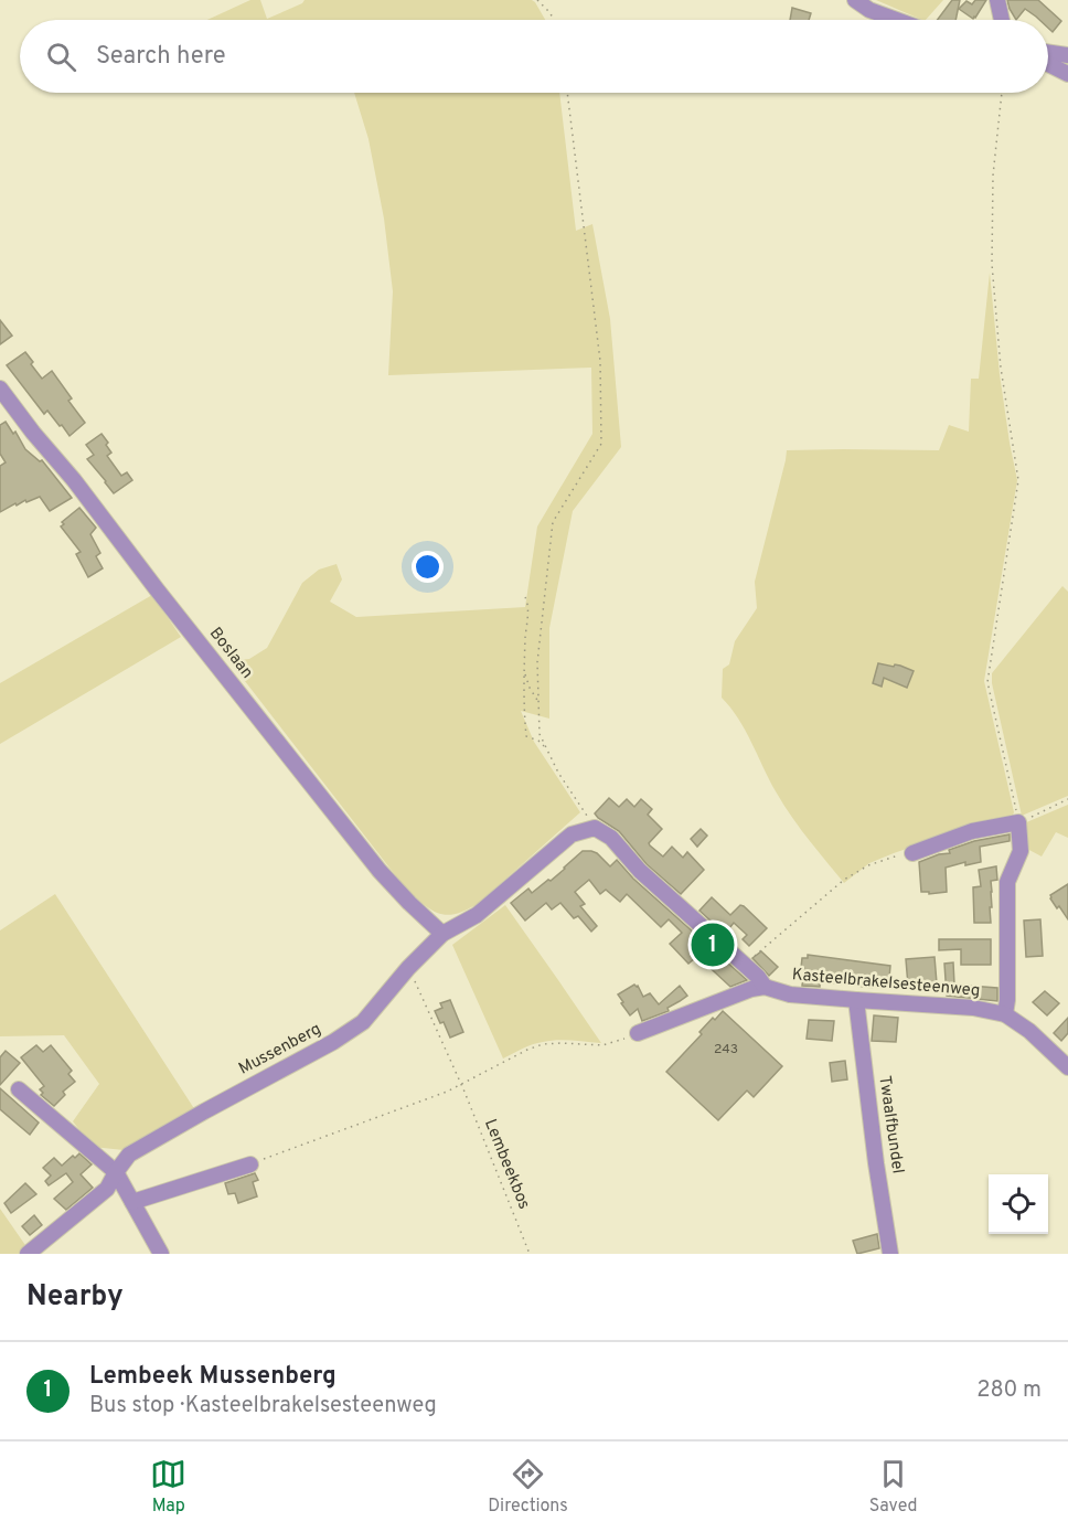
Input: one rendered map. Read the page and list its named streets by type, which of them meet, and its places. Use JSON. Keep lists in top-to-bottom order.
{
  "streets": {
    "street": [
      "Boslaan",
      "Kasteelbrakelsesteenweg",
      "Mussenberg",
      "Twaalfbundel"
    ],
    "path": ["Lembeekbos"]
  },
  "crossings": [
    ["Boslaan", "Mussenberg"],
    ["Kasteelbrakelsesteenweg", "Twaalfbundel"]
  ],
  "house_numbers": ["243"],
  "page": {
    "search": "Search here",
    "pins": "1",
    "heading": "Nearby",
    "list": [
      {
        "mark": "1",
        "name": "Lembeek Mussenberg",
        "note": "Bus stop · Kasteelbrakelsesteenweg",
        "value": "280 m"
      }
    ],
    "nav": ["Map", "Directions", "Saved"]
  }
}
